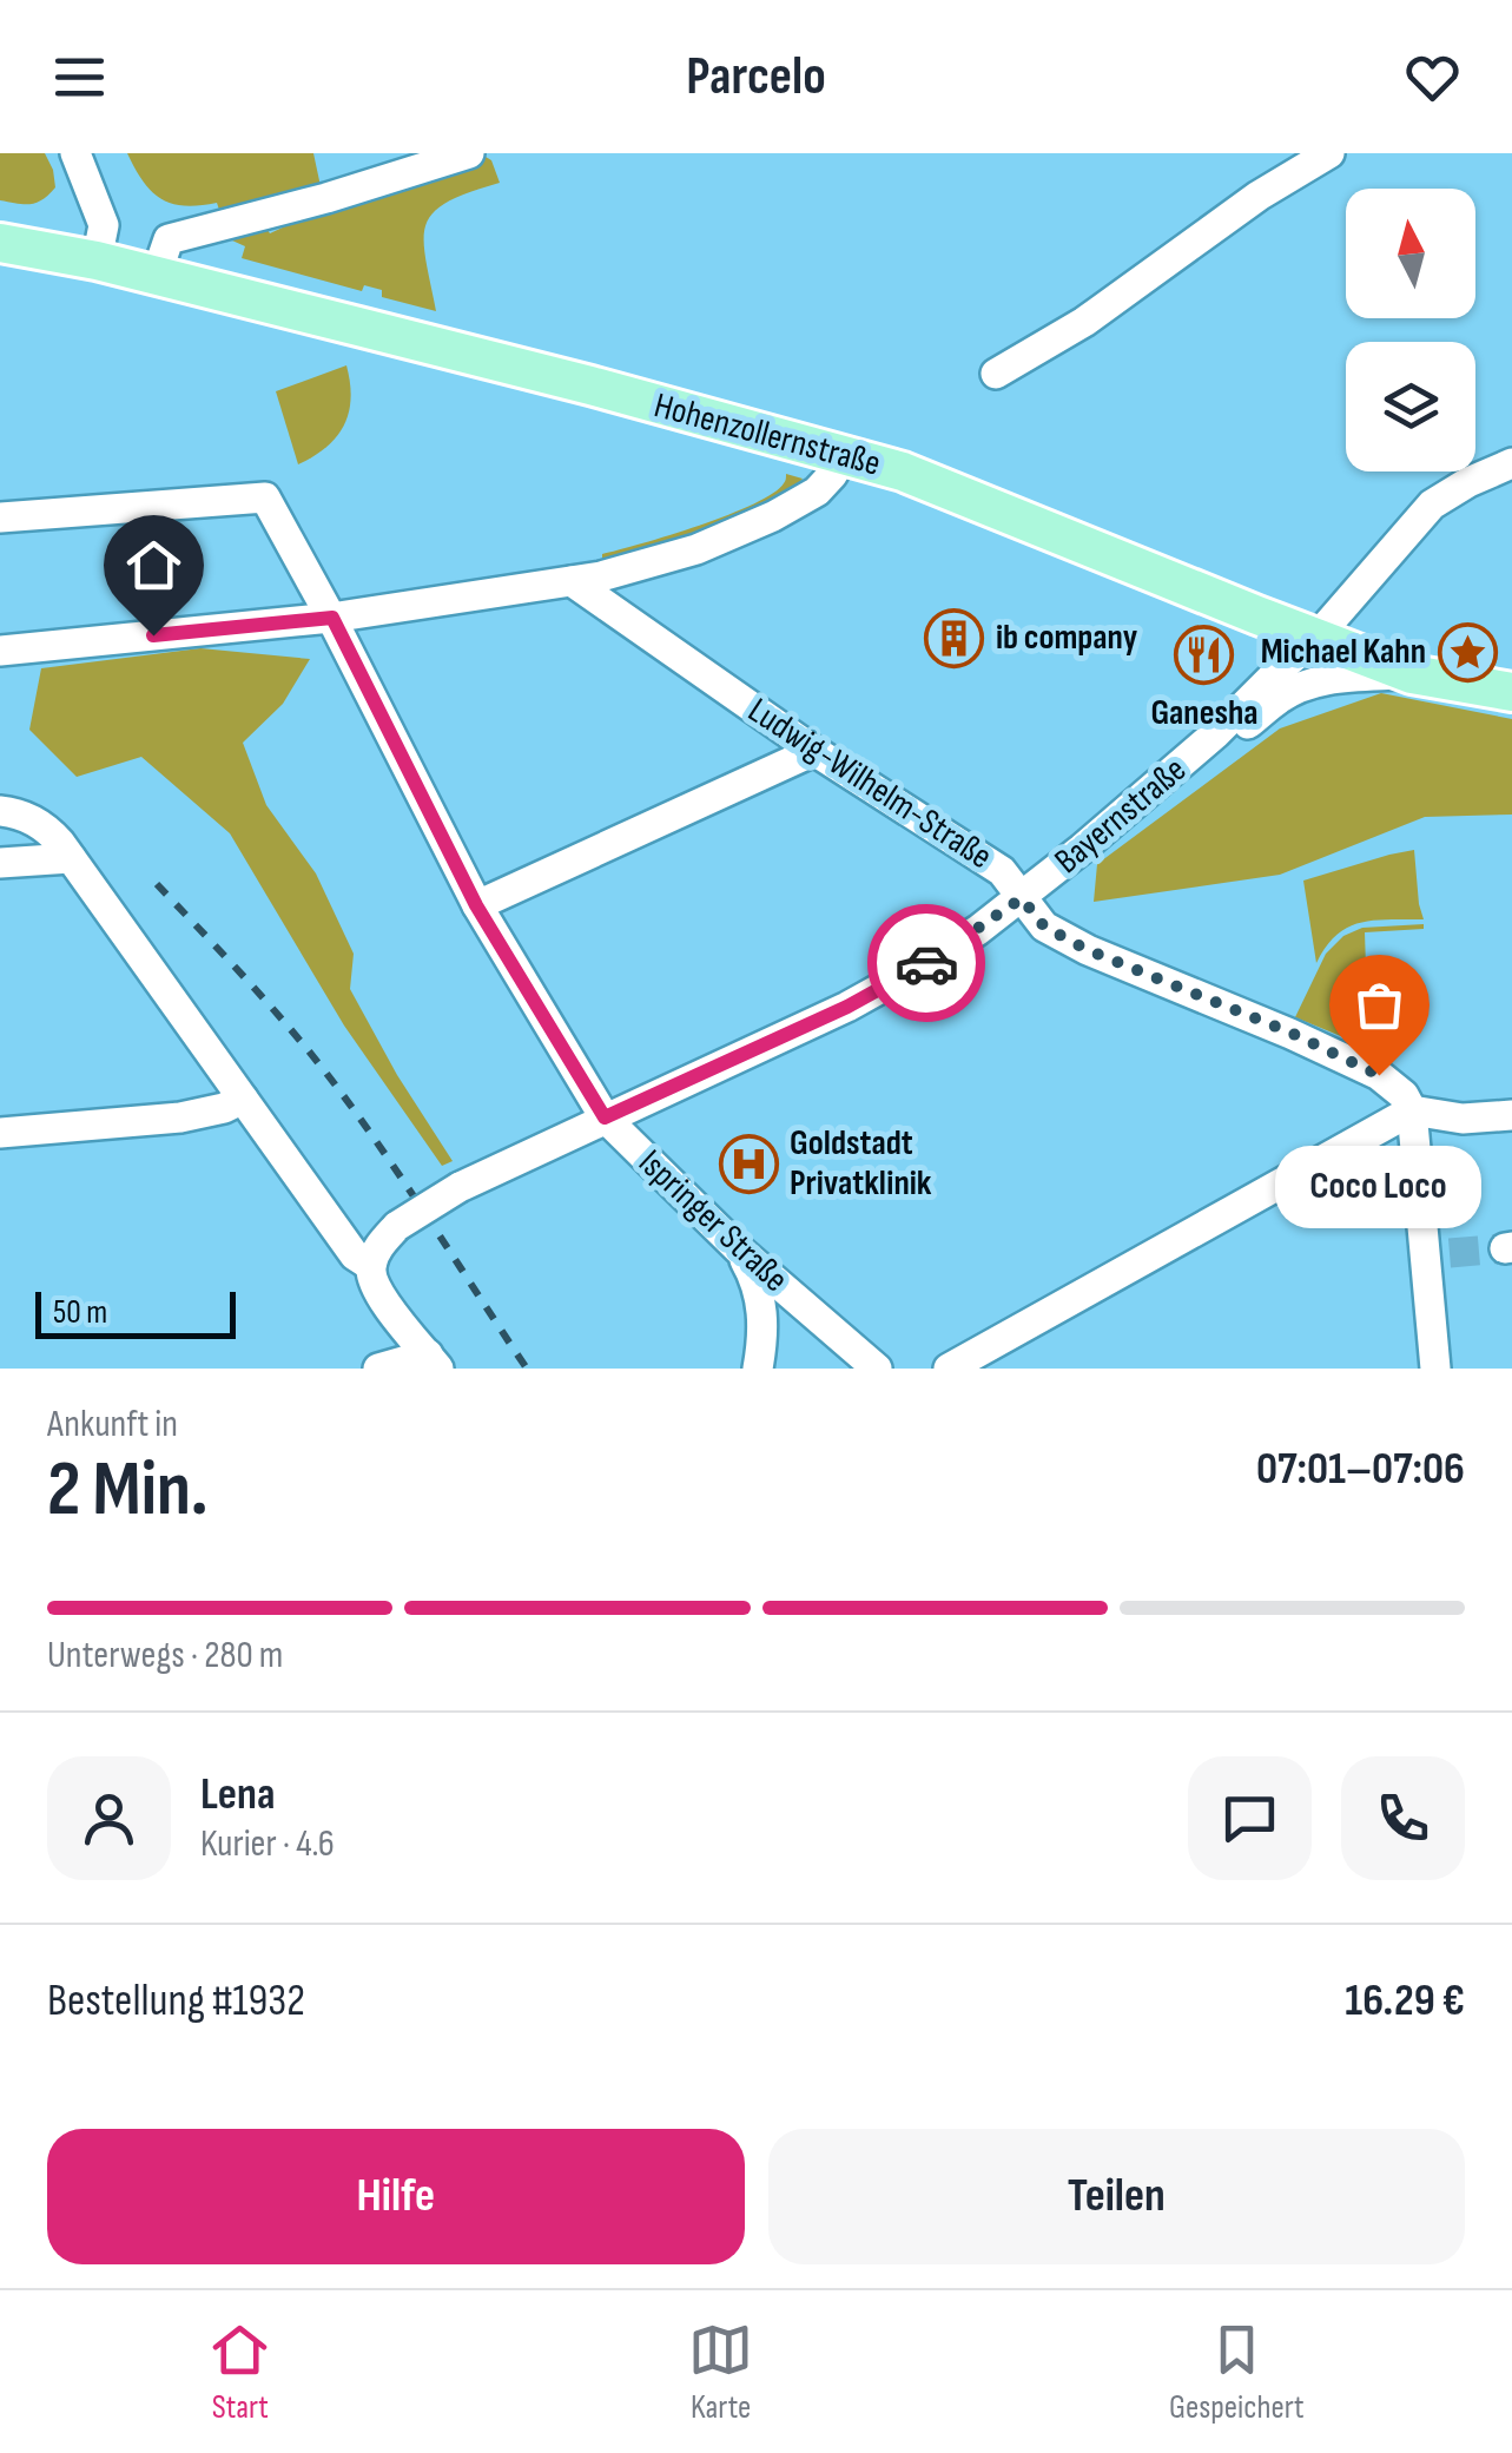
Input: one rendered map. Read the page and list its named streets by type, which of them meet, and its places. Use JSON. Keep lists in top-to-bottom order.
{
  "streets": {
    "main road": ["Hohenzollernstraße"],
    "street": ["Ludwig-Wilhelm-Straße", "Bayernstraße", "Ispringer Straße"]
  },
  "crossings": [
    ["Hohenzollernstraße", "Bayernstraße"],
    ["Ludwig-Wilhelm-Straße", "Bayernstraße"],
    ["Bayernstraße", "Ispringer Straße"]
  ],
  "places": {
    "building": ["ib company"],
    "place": ["Michael Kahn"],
    "restaurant": ["Ganesha"],
    "other": ["Coco Loco"],
    "hospital": ["Goldstadt Privatklinik"]
  },
  "scale_bar": "50 m",
  "north": "top",
  "page": {
    "header": "Parcelo",
    "bubble": "Coco Loco",
    "scale": "50 m",
    "heading": ["2 Min.", "Ankunft in", "07:01–07:06"],
    "panel": [
      "Lena",
      "Kurier · 4.6",
      "Bestellung #1932",
      "16.29 €"
    ],
    "bar": "Unterwegs · 280 m",
    "buttons": ["Hilfe", "Teilen"],
    "tabs": ["Start", "Karte", "Gespeichert"]
  }
}
